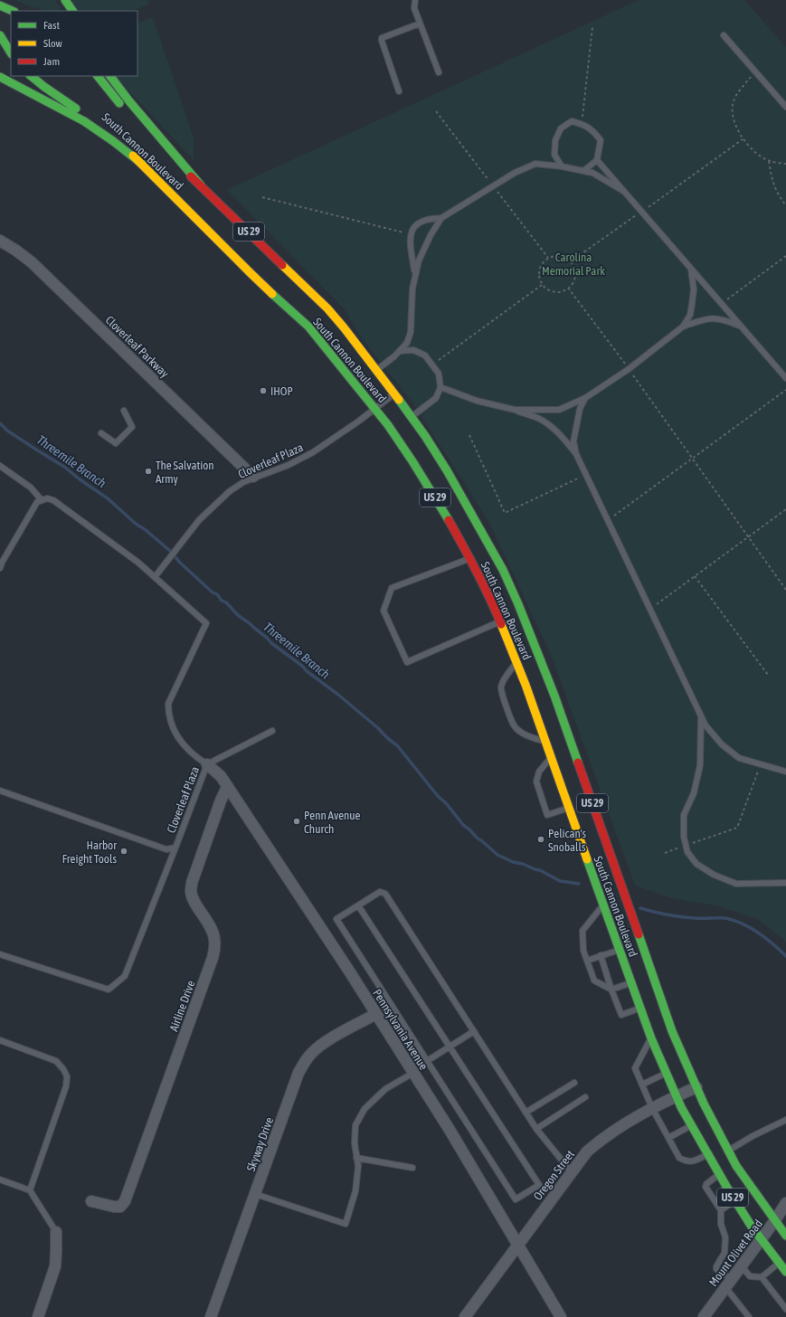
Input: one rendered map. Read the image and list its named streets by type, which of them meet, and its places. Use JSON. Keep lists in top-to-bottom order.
{
  "streets": {
    "main road": ["South Cannon Boulevard", "US 29"],
    "street": [
      "Cloverleaf Parkway",
      "Airline Drive",
      "Pennsylvania Avenue",
      "Skyway Drive",
      "Oregon Street",
      "Mount Olivet Road"
    ],
    "lane": ["Cloverleaf Plaza"]
  },
  "crossings": [
    ["South Cannon Boulevard", "Cloverleaf Plaza"],
    ["South Cannon Boulevard", "Oregon Street"],
    ["South Cannon Boulevard", "Mount Olivet Road"],
    ["Cloverleaf Parkway", "Cloverleaf Plaza"],
    ["Cloverleaf Plaza", "Pennsylvania Avenue"],
    ["Airline Drive", "Pennsylvania Avenue"],
    ["Pennsylvania Avenue", "Skyway Drive"],
    ["Pennsylvania Avenue", "Oregon Street"]
  ],
  "water": ["Threemile Branch"],
  "parks": ["Carolina Memorial Park"],
  "places": [
    "IHOP",
    "The Salvation Army",
    "Penn Avenue Church",
    "Pelican's Snoballs",
    "Harbor Freight Tools"
  ],
  "legend": ["Fast", "Slow", "Jam"]
}
